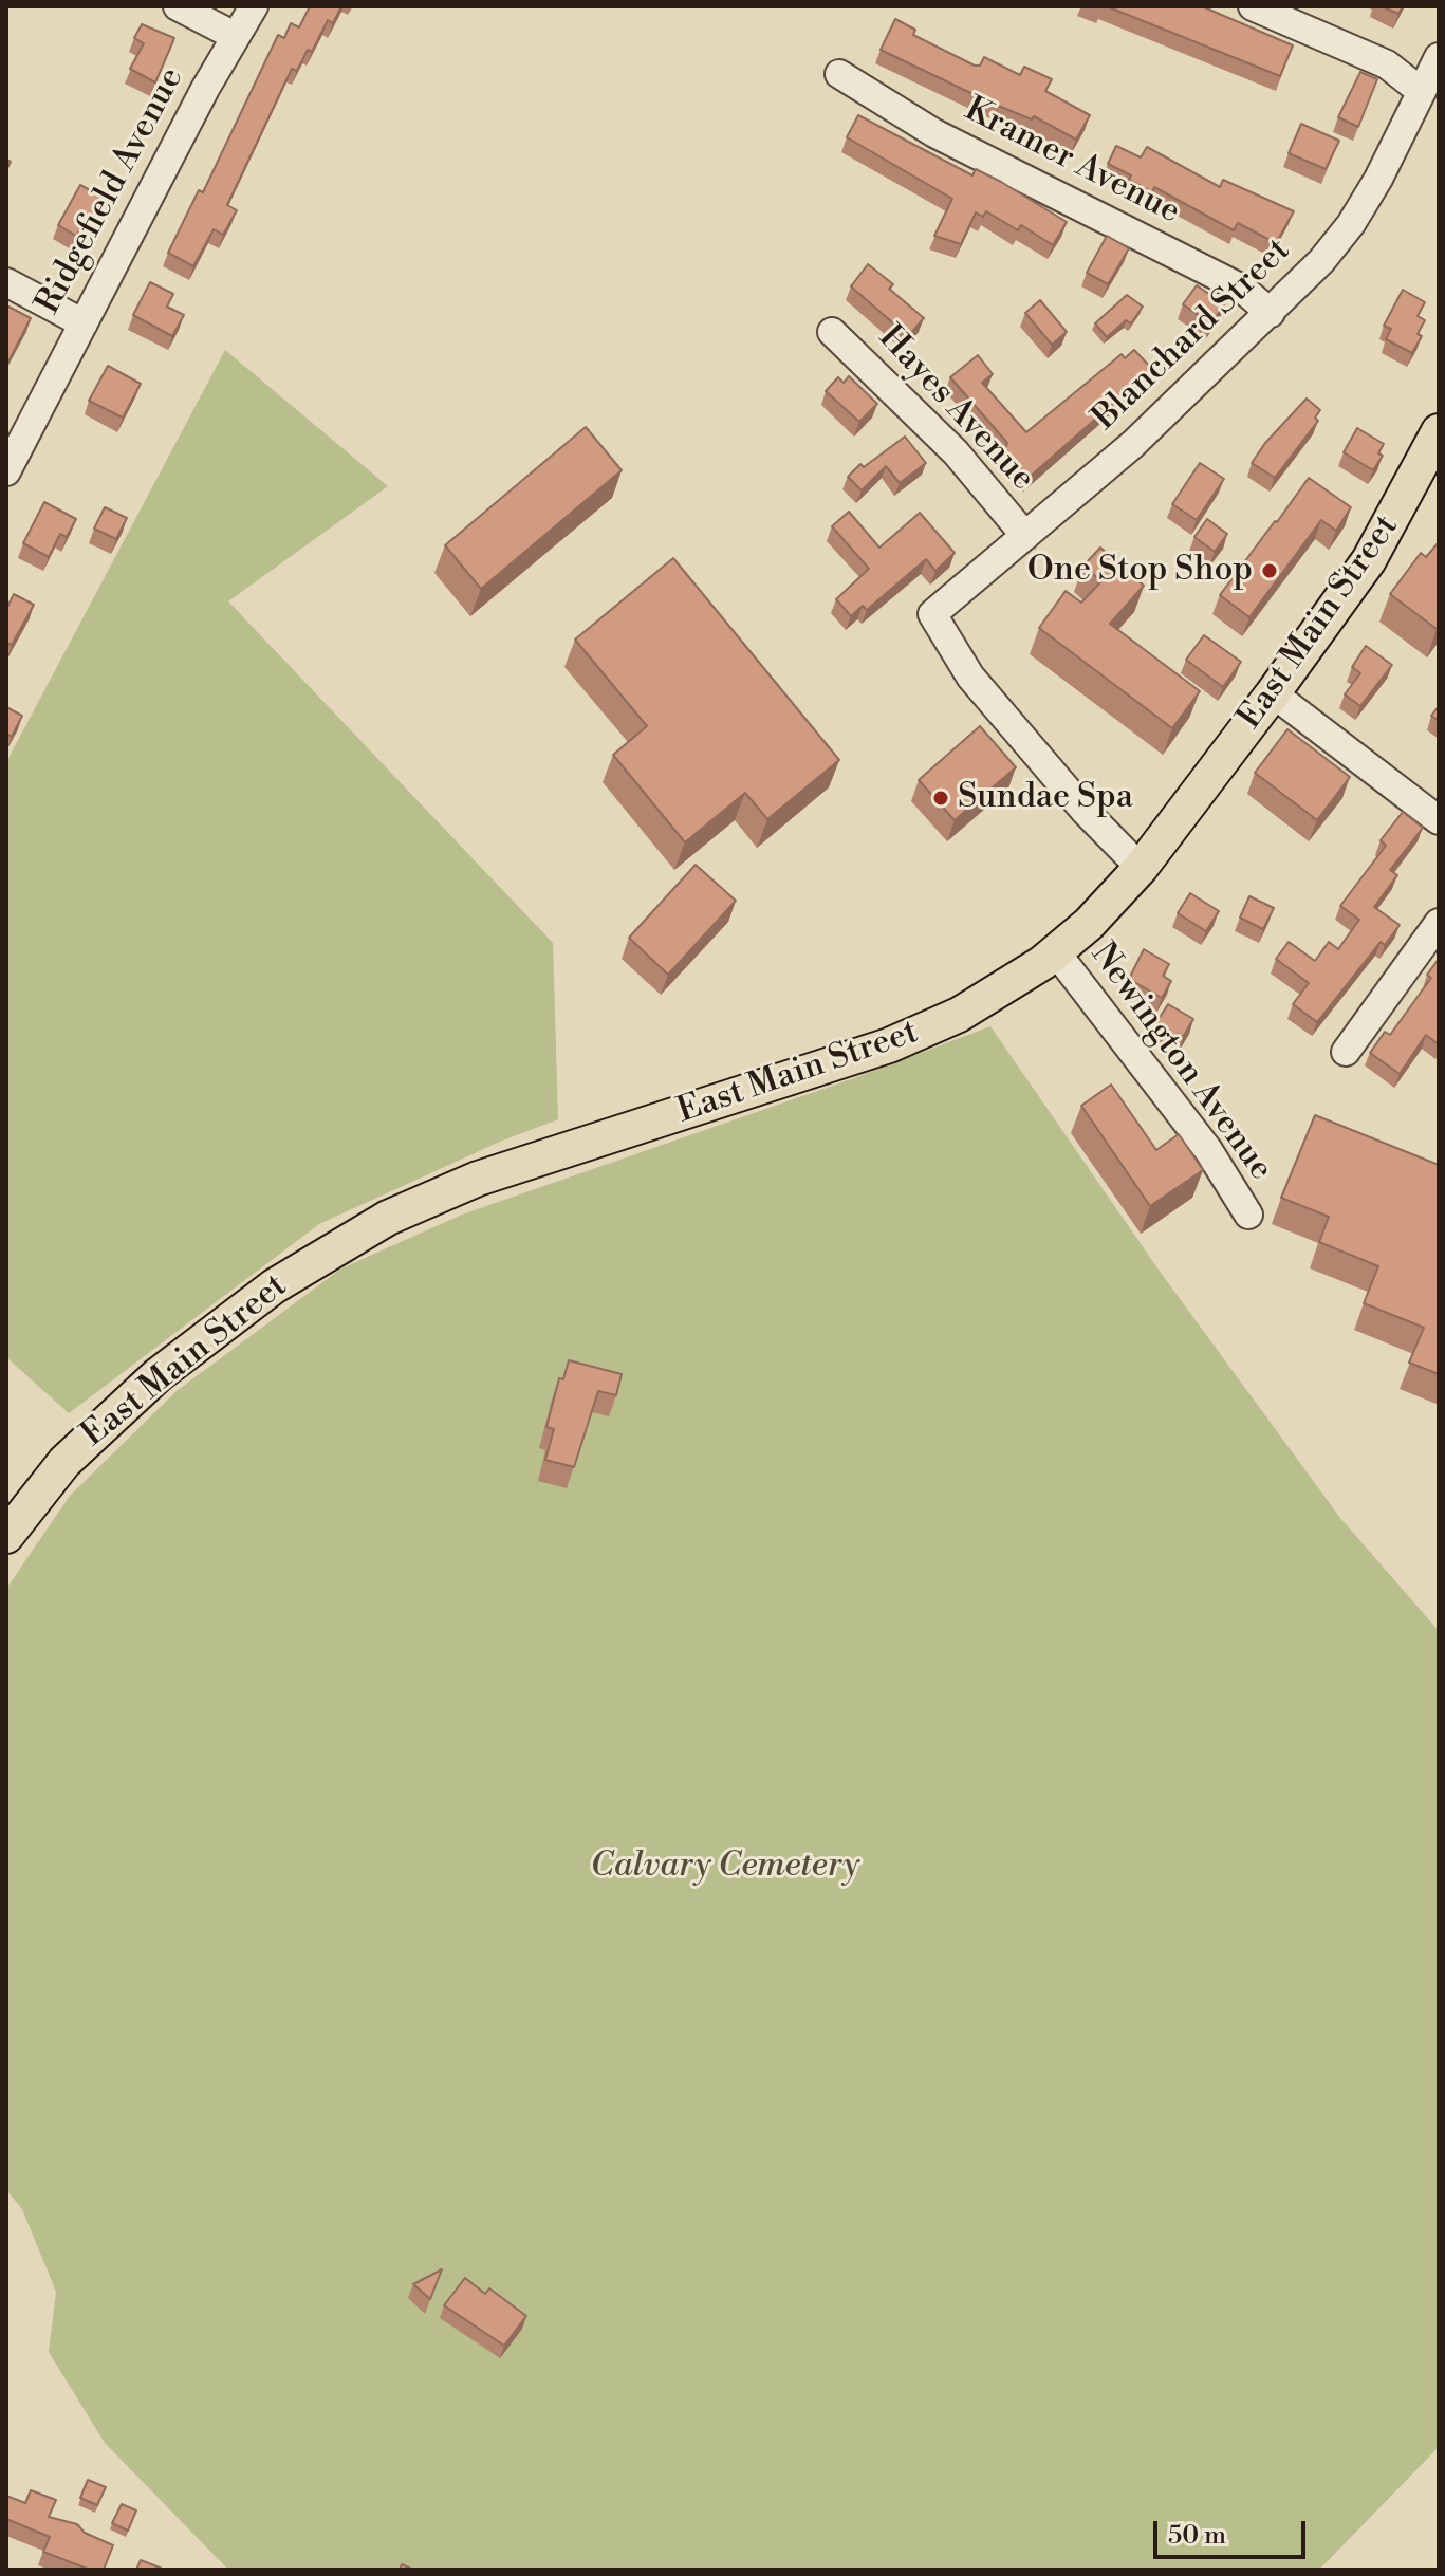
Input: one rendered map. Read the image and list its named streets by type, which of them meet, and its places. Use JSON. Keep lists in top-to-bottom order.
{
  "streets": {
    "main road": ["East Main Street"],
    "street": [
      "Kramer Avenue",
      "Ridgefield Avenue",
      "Blanchard Street",
      "Hayes Avenue",
      "Newington Avenue"
    ]
  },
  "crossings": [
    ["Kramer Avenue", "Blanchard Street"],
    ["Blanchard Street", "Hayes Avenue"],
    ["Blanchard Street", "East Main Street"],
    ["East Main Street", "Newington Avenue"]
  ],
  "parks": ["Calvary Cemetery"],
  "places": ["One Stop Shop", "Sundae Spa"],
  "scale_bar": "50 m"
}
